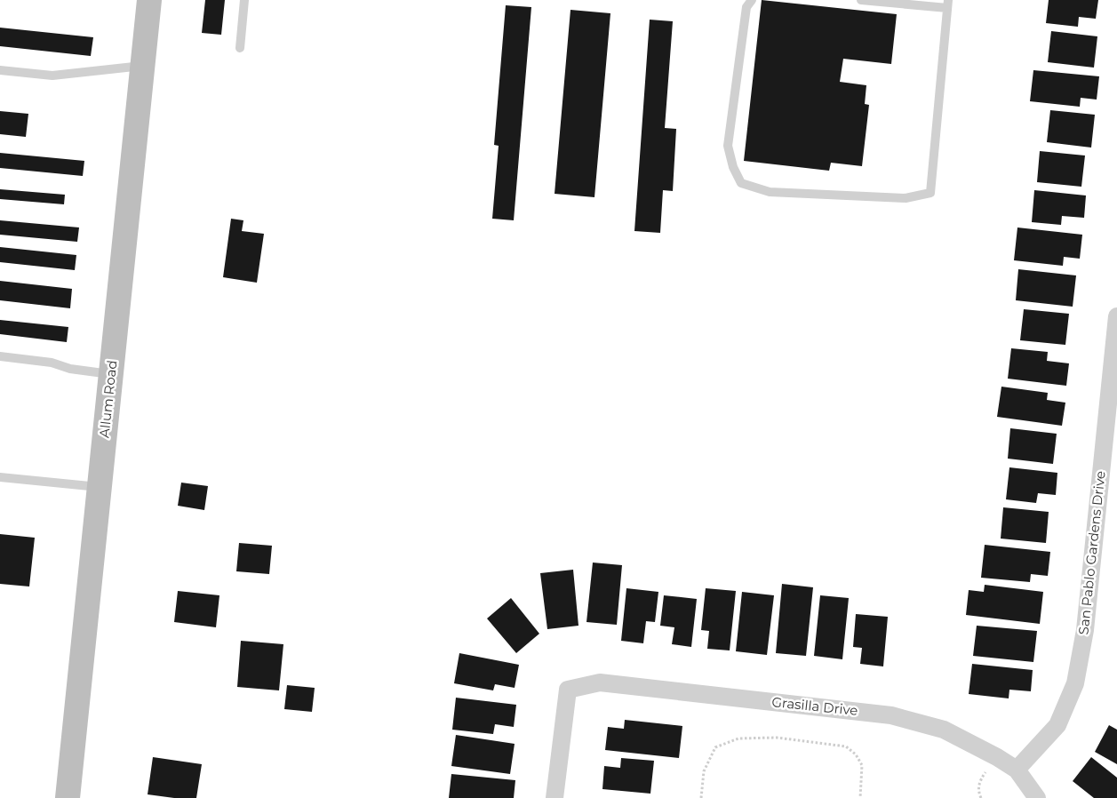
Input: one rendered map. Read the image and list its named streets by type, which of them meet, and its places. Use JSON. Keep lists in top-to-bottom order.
{
  "streets": {
    "street": ["Allum Road", "San Pablo Gardens Drive", "Grasilla Drive"]
  },
  "crossings": [
    ["San Pablo Gardens Drive", "Grasilla Drive"]
  ]
}
